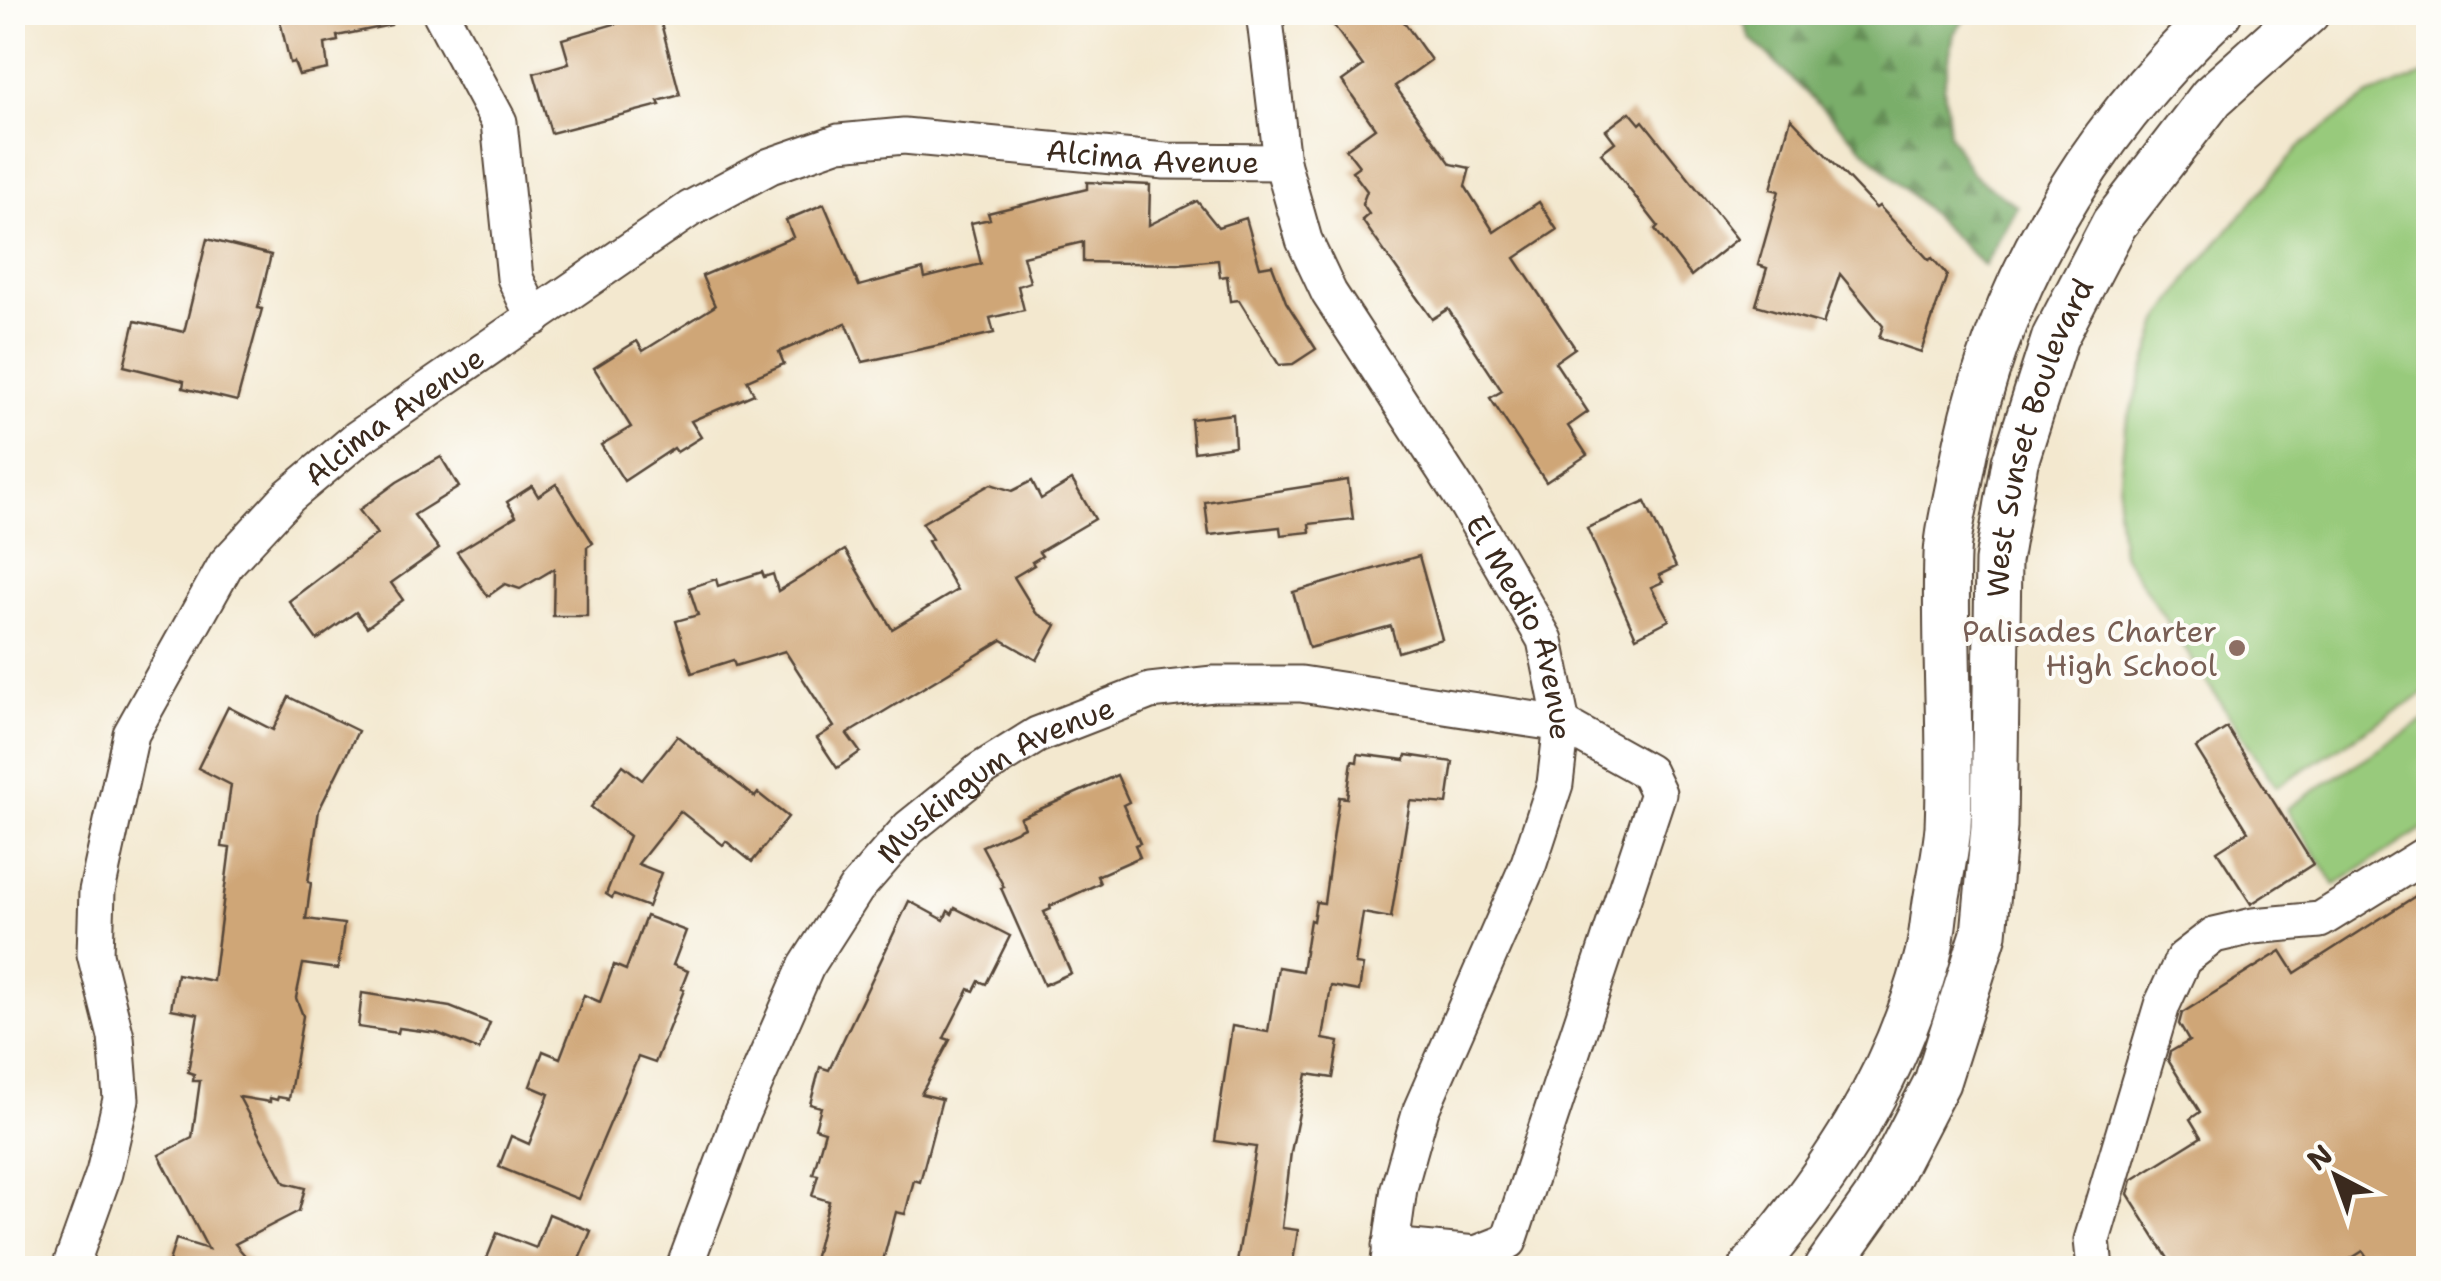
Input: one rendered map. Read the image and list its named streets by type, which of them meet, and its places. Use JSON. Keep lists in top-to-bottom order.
{
  "streets": {
    "main road": ["West Sunset Boulevard"],
    "street": ["Alcima Avenue", "El Medio Avenue", "Muskingum Avenue"]
  },
  "crossings": [
    ["Alcima Avenue", "El Medio Avenue"],
    ["El Medio Avenue", "Muskingum Avenue"]
  ],
  "places": ["Palisades Charter High School"],
  "north": "top left"
}
